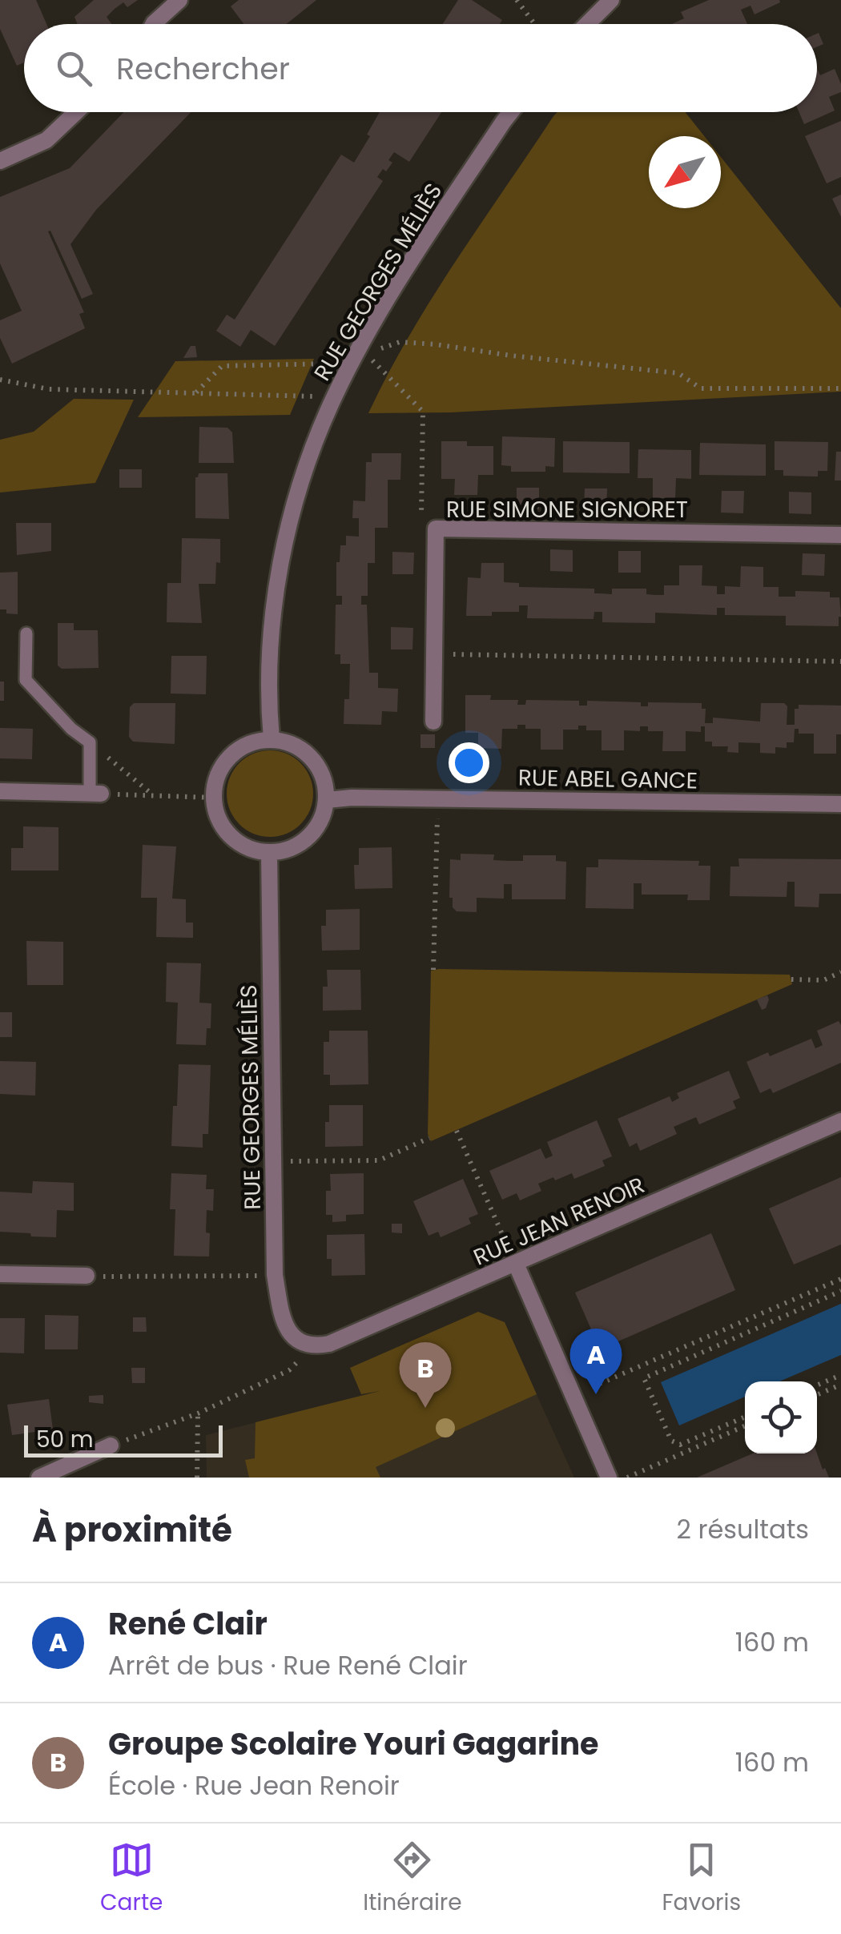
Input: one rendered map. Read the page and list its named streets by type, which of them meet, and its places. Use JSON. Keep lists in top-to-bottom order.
{
  "streets": {
    "street": [
      "RUE GEORGES MÉLIÈS",
      "RUE SIMONE SIGNORET",
      "RUE ABEL GANCE",
      "RUE JEAN RENOIR"
    ]
  },
  "crossings": [
    ["RUE GEORGES MÉLIÈS", "RUE ABEL GANCE"],
    ["RUE GEORGES MÉLIÈS", "RUE JEAN RENOIR"]
  ],
  "scale_bar": "50 m",
  "north": "bottom left",
  "page": {
    "search": "Rechercher",
    "pins": ["A", "B"],
    "scale": "50 m",
    "heading": ["À proximité", "2 résultats"],
    "list": [
      {
        "mark": "A",
        "name": "René Clair",
        "note": "Arrêt de bus · Rue René Clair",
        "value": "160 m"
      },
      {
        "mark": "B",
        "name": "Groupe Scolaire Youri Gagarine",
        "note": "École · Rue Jean Renoir",
        "value": "160 m"
      }
    ],
    "nav": ["Carte", "Itinéraire", "Favoris"]
  }
}
